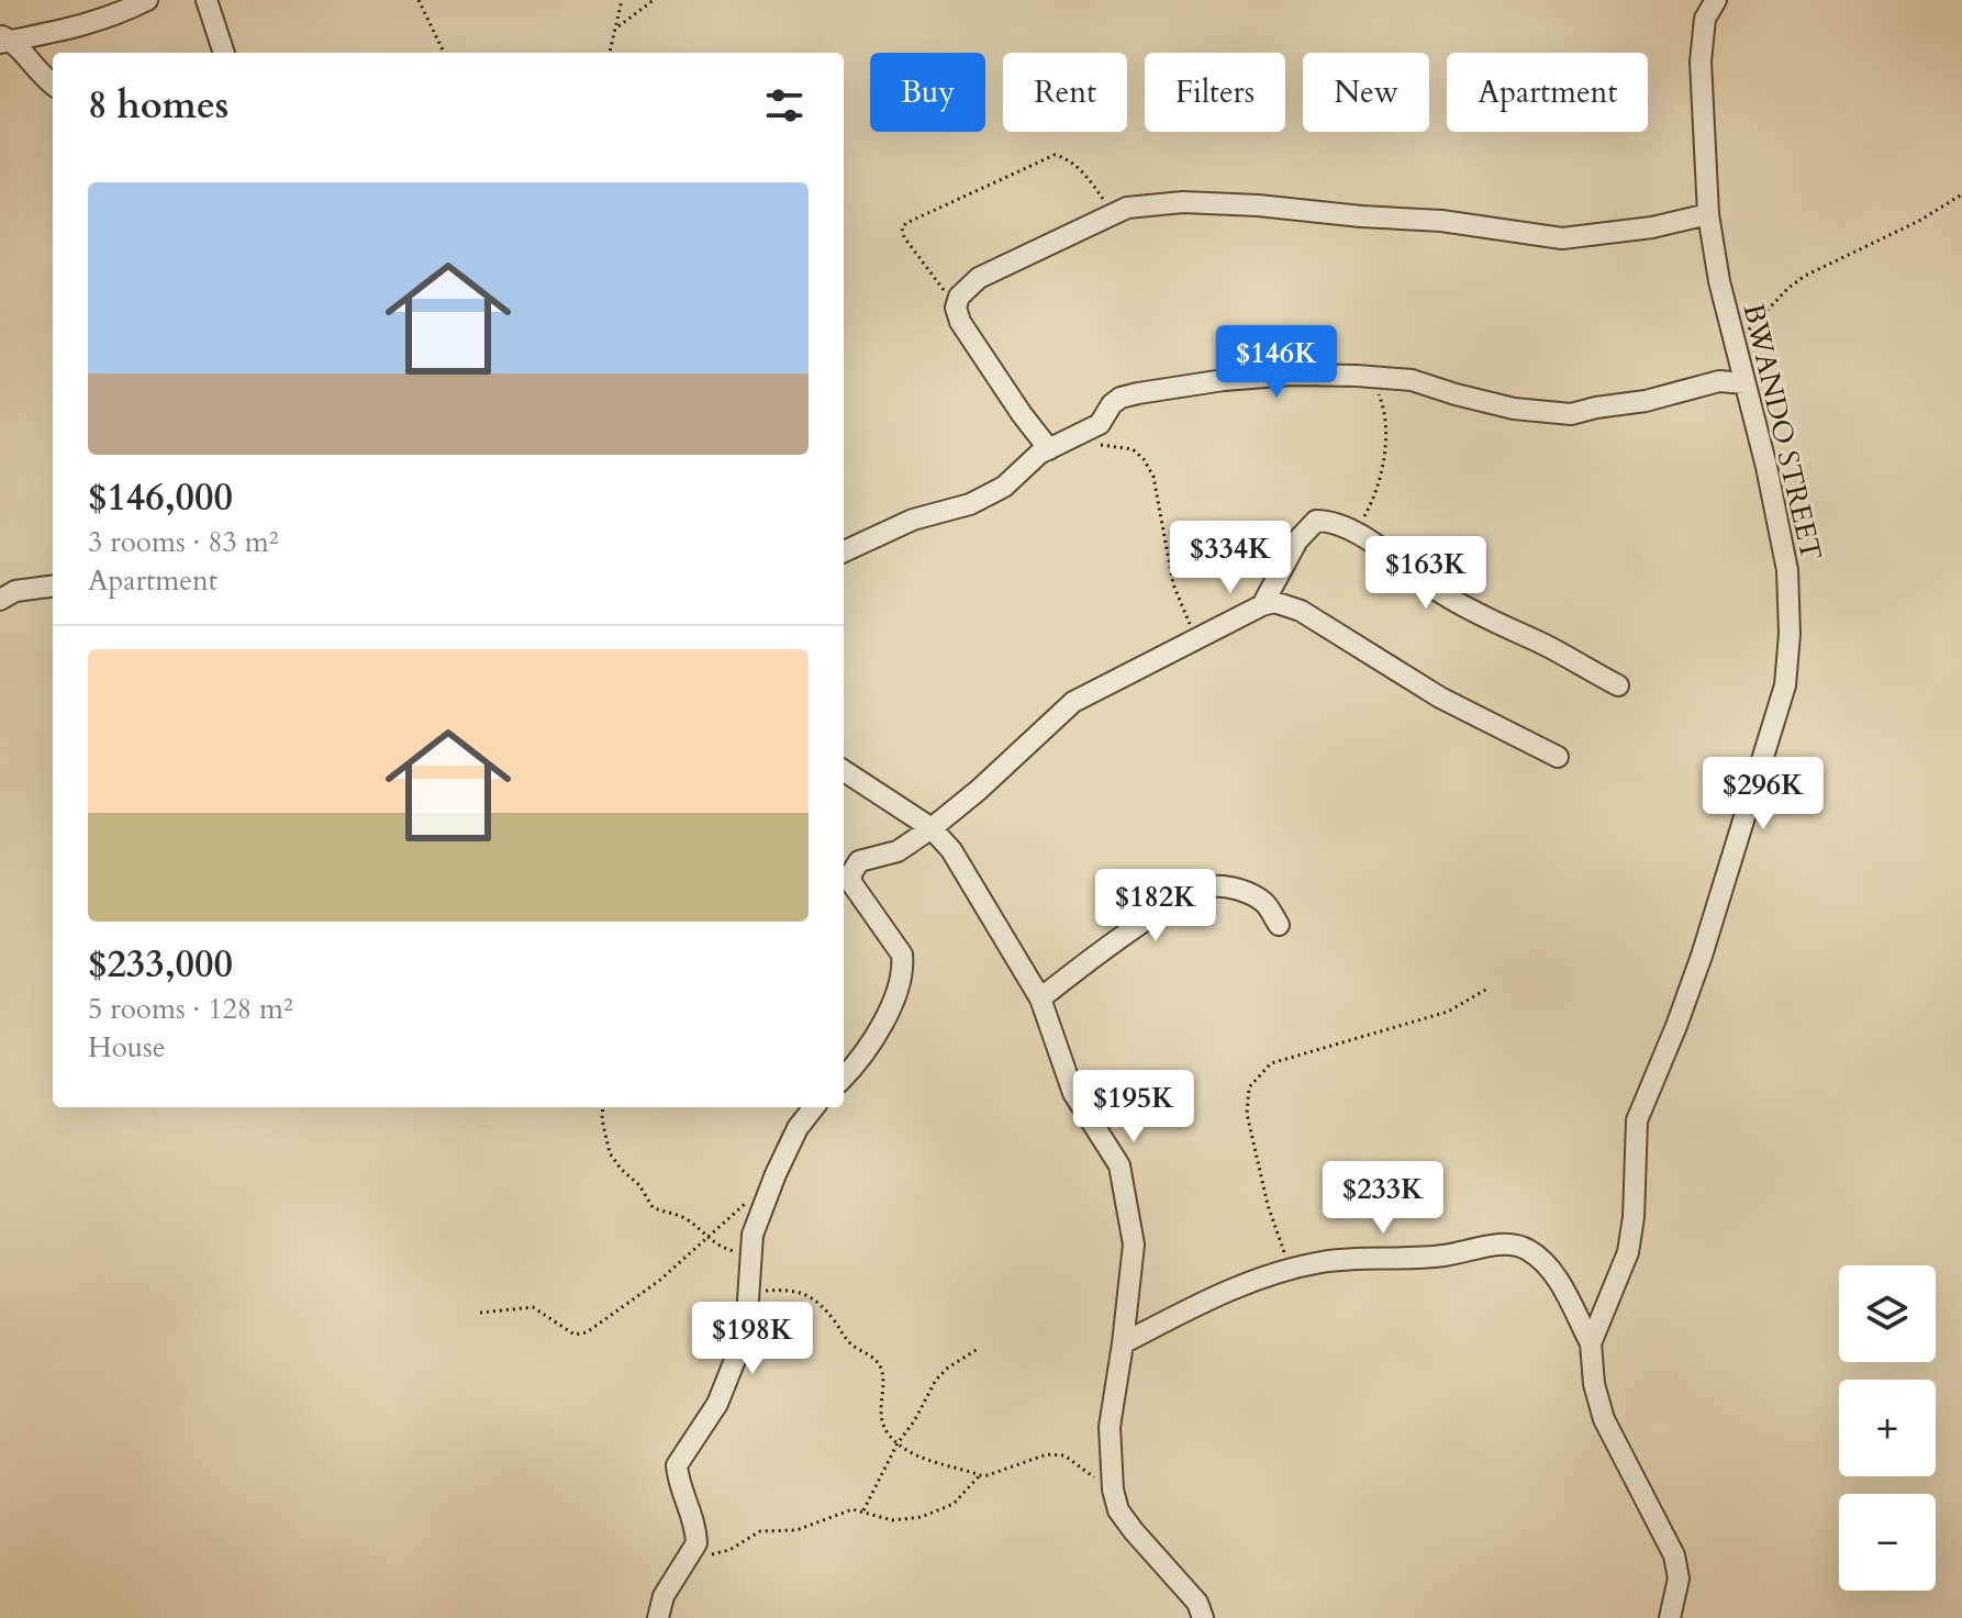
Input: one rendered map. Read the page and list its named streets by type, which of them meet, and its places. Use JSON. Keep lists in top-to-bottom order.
{
  "streets": {
    "street": ["BWANDO STREET"]
  },
  "page": {
    "chip": [
      "Buy",
      "Rent",
      "Filters",
      "New",
      "Apartment"
    ],
    "heading": "8 homes",
    "list": [
      {
        "name": "$146,000",
        "note": "3 rooms · 83 m² · Apartment"
      },
      {
        "name": "$233,000",
        "note": "5 rooms · 128 m² · House"
      }
    ],
    "price": [
      "$146K",
      "$334K",
      "$163K",
      "$296K",
      "$182K",
      "$195K",
      "$233K",
      "$198K"
    ],
    "map_buttons": ["+", "−"]
  }
}
